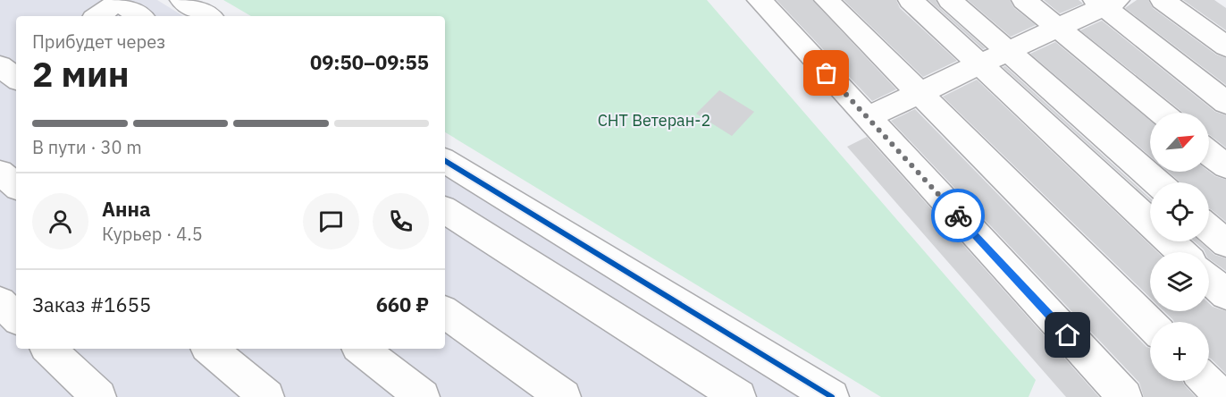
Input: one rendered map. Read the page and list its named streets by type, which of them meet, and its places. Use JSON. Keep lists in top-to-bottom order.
{
  "parks": ["СНТ Ветеран-2"],
  "north": "top right",
  "page": {
    "heading": ["2 мин", "Прибудет через", "09:50–09:55"],
    "panel": [
      "Анна",
      "Курьер · 4.5",
      "Заказ #1655",
      "660 ₽"
    ],
    "bar": "В пути · 30 m",
    "map_buttons": "+"
  }
}
